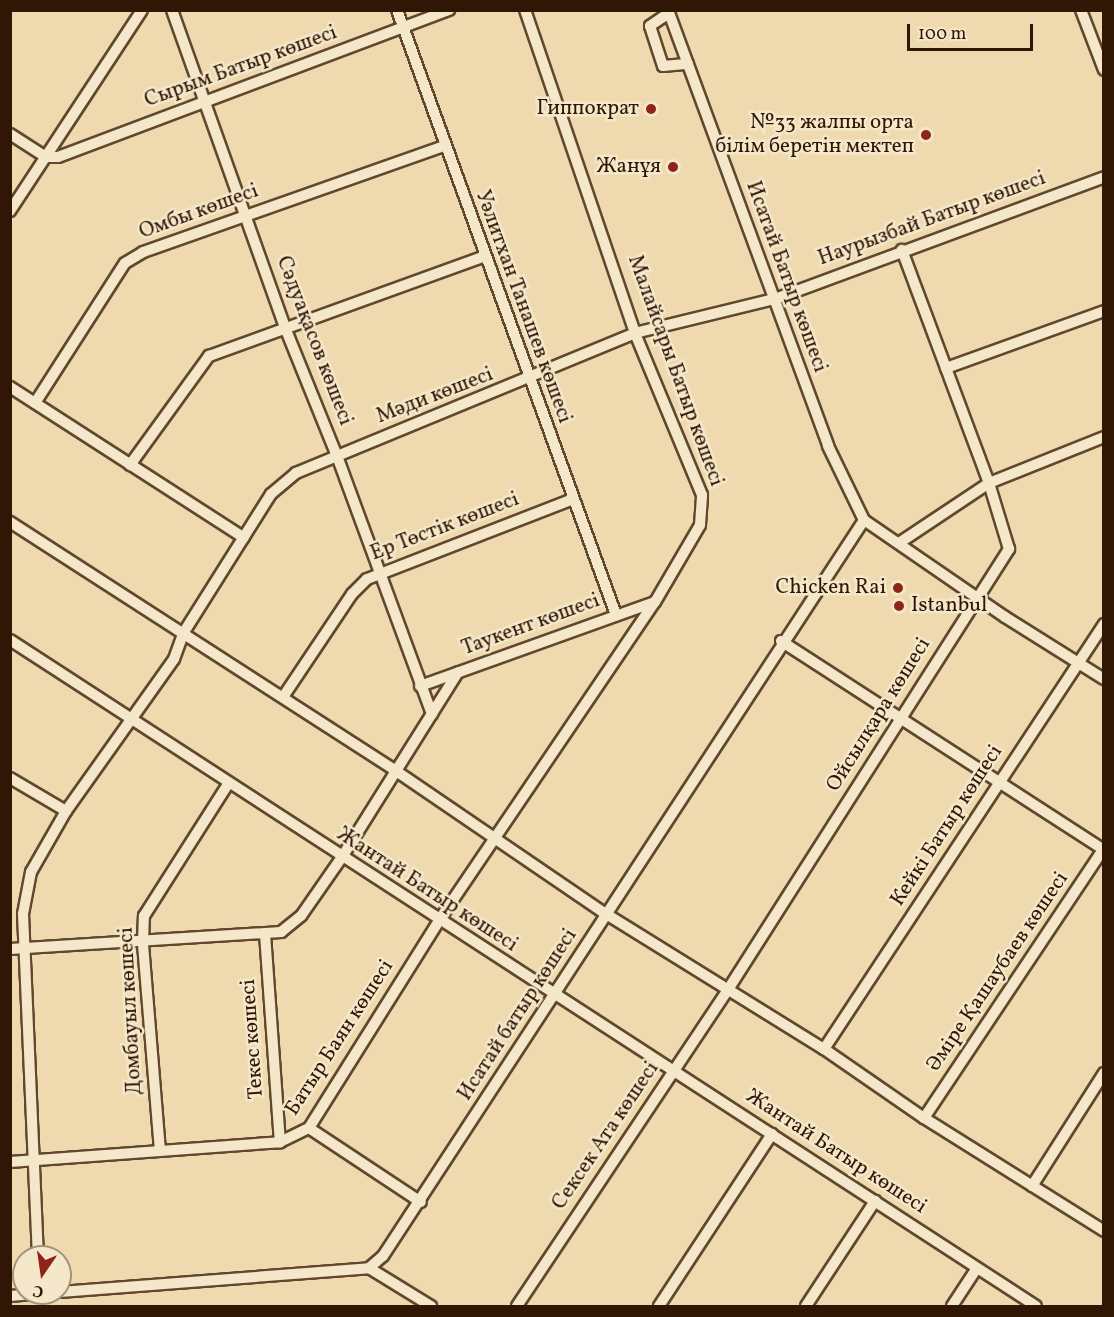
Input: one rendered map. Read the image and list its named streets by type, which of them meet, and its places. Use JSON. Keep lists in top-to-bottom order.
{
  "streets": {
    "street": [
      "Сырым Батыр көшесі",
      "Омбы көшесі",
      "Наурызбай Батыр көшесі",
      "Исатай Батыр көшесі",
      "Уәлитхан Танашев көшесі",
      "Сәдуақасов көшесі",
      "Малайсары Батыр көшесі",
      "Мәди көшесі",
      "Ер Төстік көшесі",
      "Таукент көшесі",
      "Ойсылқара көшесі",
      "Кейкі Батыр көшесі",
      "Жантай Батыр көшесі",
      "Әміре Қашаубаев көшесі",
      "Домбауыл көшесі",
      "Исатай батыр көшесі",
      "Батыр Баян көшесі",
      "Текес көшесі",
      "Сексек Ата көшесі"
    ]
  },
  "crossings": [
    ["Сырым Батыр көшесі", "Уәлитхан Танашев көшесі"],
    ["Сырым Батыр көшесі", "Сәдуақасов көшесі"],
    ["Омбы көшесі", "Уәлитхан Танашев көшесі"],
    ["Омбы көшесі", "Сәдуақасов көшесі"],
    ["Наурызбай Батыр көшесі", "Исатай Батыр көшесі"],
    ["Наурызбай Батыр көшесі", "Мәди көшесі"],
    ["Наурызбай Батыр көшесі", "Ойсылқара көшесі"],
    ["Исатай Батыр көшесі", "Мәди көшесі"],
    ["Исатай Батыр көшесі", "Исатай батыр көшесі"],
    ["Уәлитхан Танашев көшесі", "Мәди көшесі"],
    ["Уәлитхан Танашев көшесі", "Ер Төстік көшесі"],
    ["Уәлитхан Танашев көшесі", "Таукент көшесі"],
    ["Сәдуақасов көшесі", "Мәди көшесі"],
    ["Сәдуақасов көшесі", "Ер Төстік көшесі"],
    ["Сәдуақасов көшесі", "Таукент көшесі"],
    ["Малайсары Батыр көшесі", "Мәди көшесі"],
    ["Малайсары Батыр көшесі", "Таукент көшесі"],
    ["Малайсары Батыр көшесі", "Батыр Баян көшесі"],
    ["Мәди көшесі", "Жантай Батыр көшесі"],
    ["Ойсылқара көшесі", "Сексек Ата көшесі"],
    ["Жантай Батыр көшесі", "Домбауыл көшесі"],
    ["Жантай Батыр көшесі", "Исатай батыр көшесі"],
    ["Жантай Батыр көшесі", "Батыр Баян көшесі"],
    ["Жантай Батыр көшесі", "Сексек Ата көшесі"],
    ["Домбауыл көшесі", "Батыр Баян көшесі"],
    ["Батыр Баян көшесі", "Текес көшесі"]
  ],
  "places": [
    "Гиппократ",
    "№33 жалпы орта білім беретін мектеп",
    "Жанұя",
    "Chicken Rai",
    "Istanbul"
  ],
  "scale_bar": "100 m",
  "north": "bottom"
}
